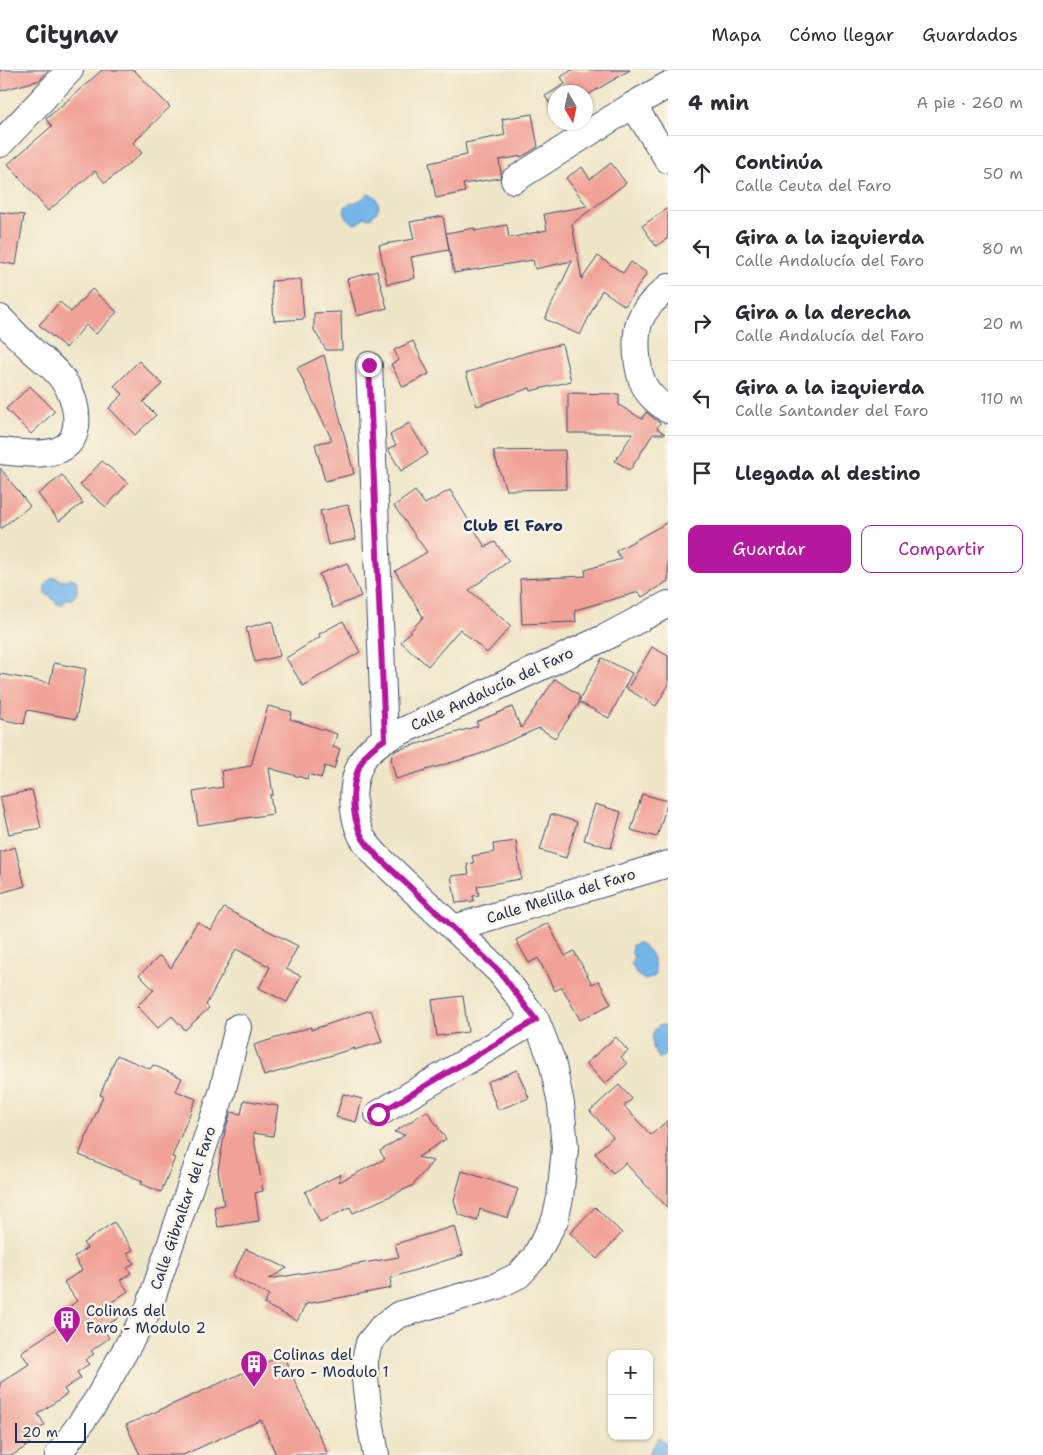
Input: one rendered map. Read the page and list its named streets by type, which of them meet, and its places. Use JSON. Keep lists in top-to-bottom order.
{
  "streets": {
    "street": ["Calle Andalucía del Faro", "Calle Melilla del Faro", "Calle Gibraltar del Faro"]
  },
  "crossings": [
    ["Calle Andalucía del Faro", "Calle Melilla del Faro"]
  ],
  "districts": ["Club El Faro"],
  "places": {
    "building": ["Colinas del Faro - Modulo 2", "Colinas del Faro - Modulo 1"]
  },
  "scale_bar": "20 m",
  "north": "bottom",
  "page": {
    "header": "Citynav",
    "nav": ["Mapa", "Cómo llegar", "Guardados"],
    "heading": ["4 min", "A pie · 260 m"],
    "list": [
      ["Continúa", "Calle Ceuta del Faro", "50 m"],
      ["Gira a la izquierda", "Calle Andalucía del Faro", "80 m"],
      ["Gira a la derecha", "Calle Andalucía del Faro", "20 m"],
      ["Gira a la izquierda", "Calle Santander del Faro", "110 m"],
      "Llegada al destino"
    ],
    "buttons": ["Guardar", "Compartir"],
    "map_buttons": ["+", "−"],
    "scale": "20 m"
  }
}
